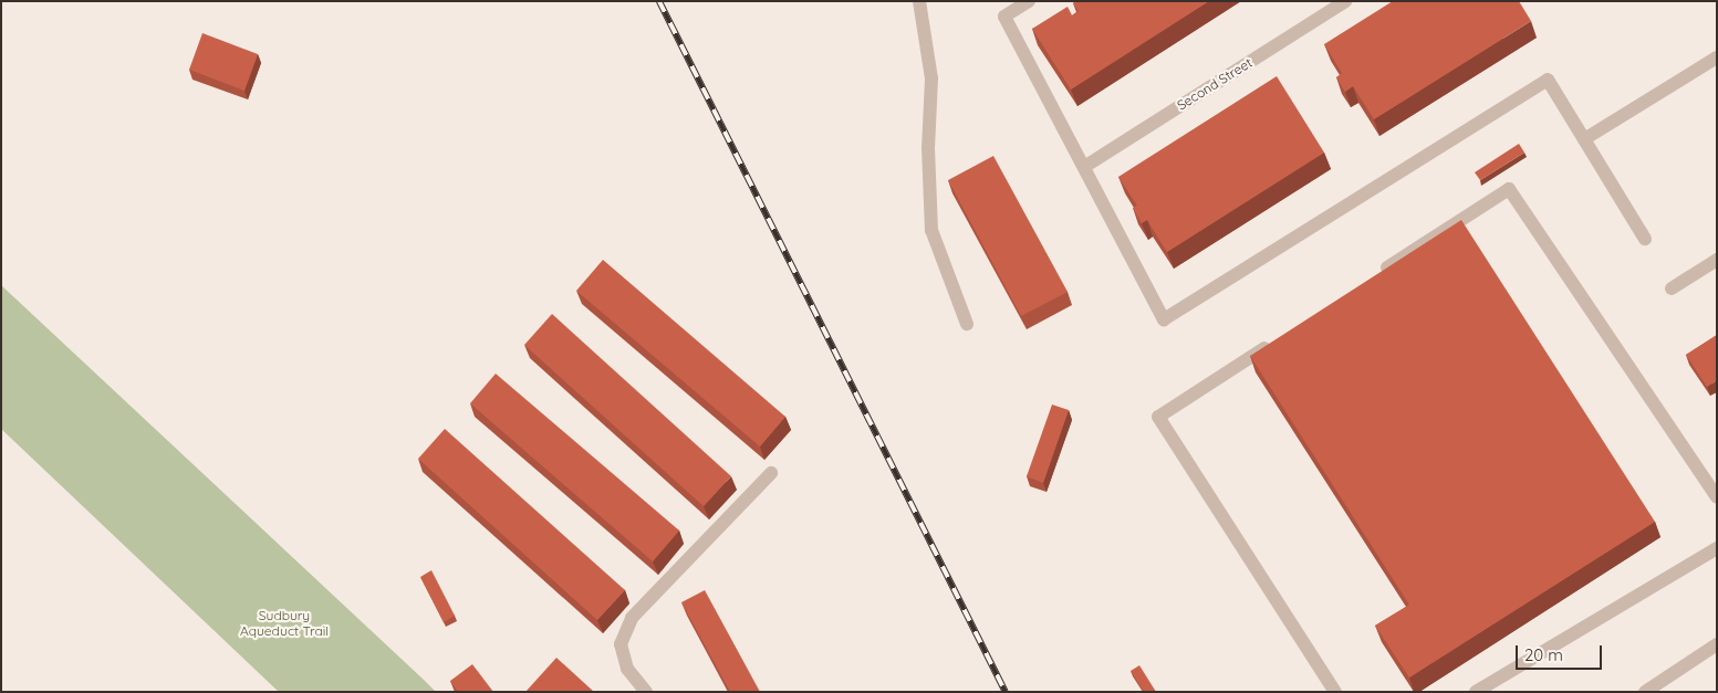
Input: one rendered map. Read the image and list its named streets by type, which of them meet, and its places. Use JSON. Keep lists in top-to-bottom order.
{
  "streets": {
    "street": ["Second Street"]
  },
  "parks": ["Sudbury Aqueduct Trail"],
  "scale_bar": "20 m"
}
